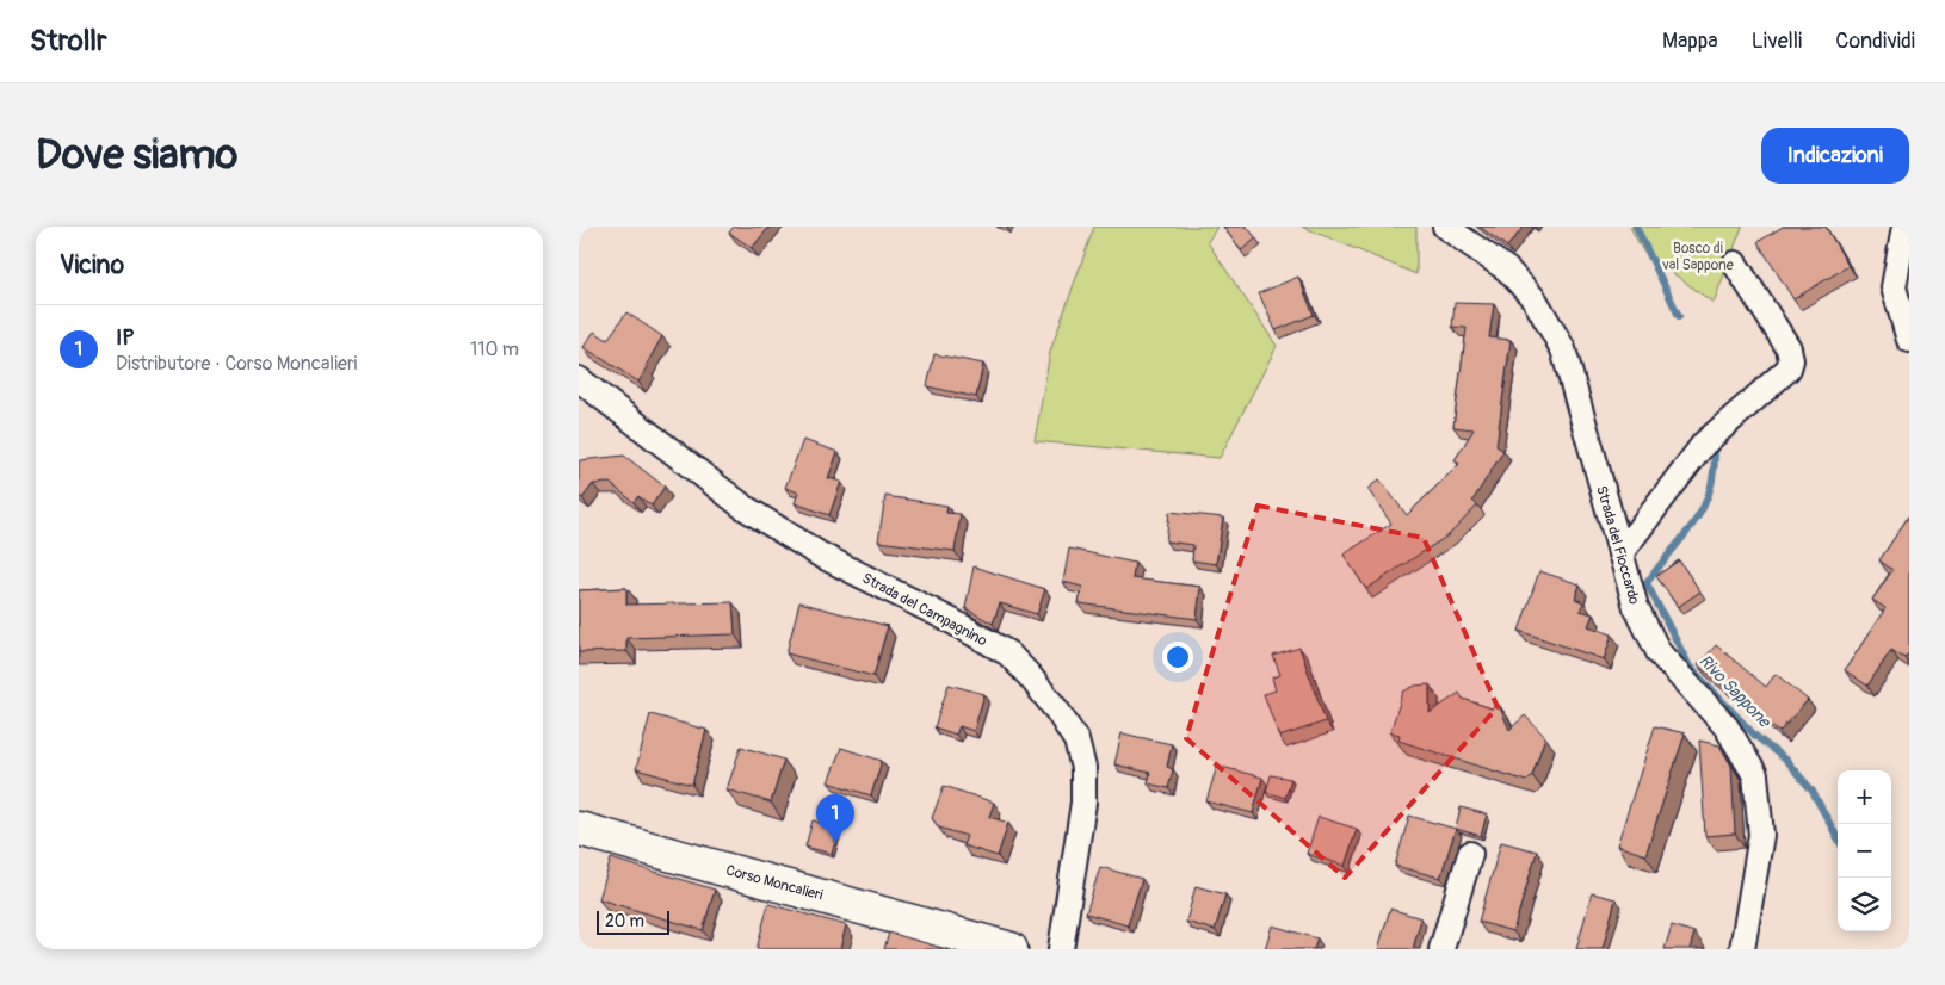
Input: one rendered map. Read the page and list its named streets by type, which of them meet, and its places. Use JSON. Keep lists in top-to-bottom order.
{
  "streets": {
    "main road": ["Corso Moncalieri"],
    "street": ["Strada del Fioccardo", "Strada del Campagnino"]
  },
  "water": ["Rivo Sappone"],
  "parks": ["Bosco di val Sappone"],
  "scale_bar": "20 m",
  "page": {
    "header": "Strollr",
    "nav": ["Mappa", "Livelli", "Condividi"],
    "buttons": "Indicazioni",
    "title": "Dove siamo",
    "heading": "Vicino",
    "list": [
      {
        "mark": "1",
        "name": "IP",
        "note": "Distributore · Corso Moncalieri",
        "value": "110 m"
      }
    ],
    "map_buttons": ["+", "−"],
    "pins": "1",
    "scale": "20 m"
  }
}
